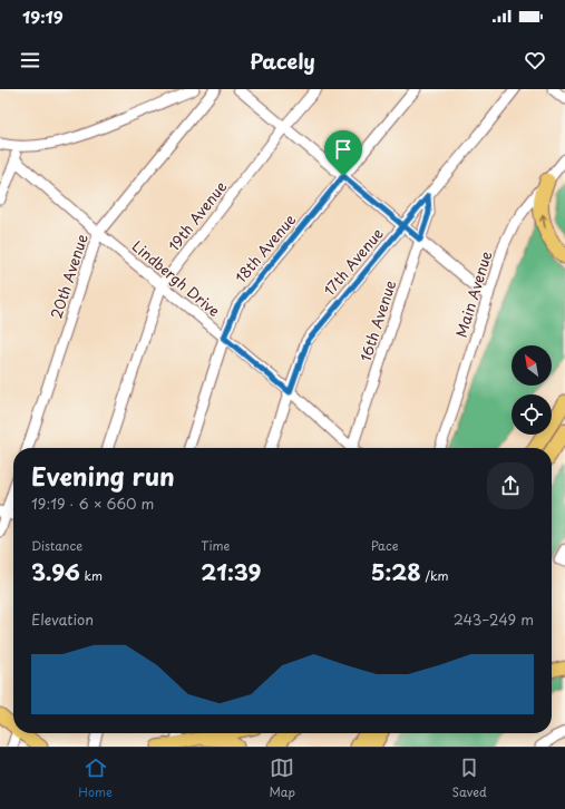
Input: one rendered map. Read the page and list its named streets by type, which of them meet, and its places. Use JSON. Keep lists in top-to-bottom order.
{
  "streets": {
    "street": [
      "19th Avenue",
      "18th Avenue",
      "17th Avenue",
      "20th Avenue",
      "Lindbergh Drive",
      "Main Avenue",
      "16th Avenue"
    ]
  },
  "crossings": [
    ["19th Avenue", "Lindbergh Drive"],
    ["18th Avenue", "Lindbergh Drive"],
    ["17th Avenue", "Lindbergh Drive"],
    ["17th Avenue", "16th Avenue"],
    ["20th Avenue", "Lindbergh Drive"]
  ],
  "north": "top left",
  "page": {
    "status": "19:19",
    "header": "Pacely",
    "heading": ["Evening run", "19:19 · 6 × 660 m"],
    "stats": [
      ["Distance", "3.96 km"],
      ["Time", "21:39"],
      ["Pace", "5:28 /km"]
    ],
    "chart": ["Elevation", "243–249 m"],
    "tabs": ["Home", "Map", "Saved"]
  }
}
